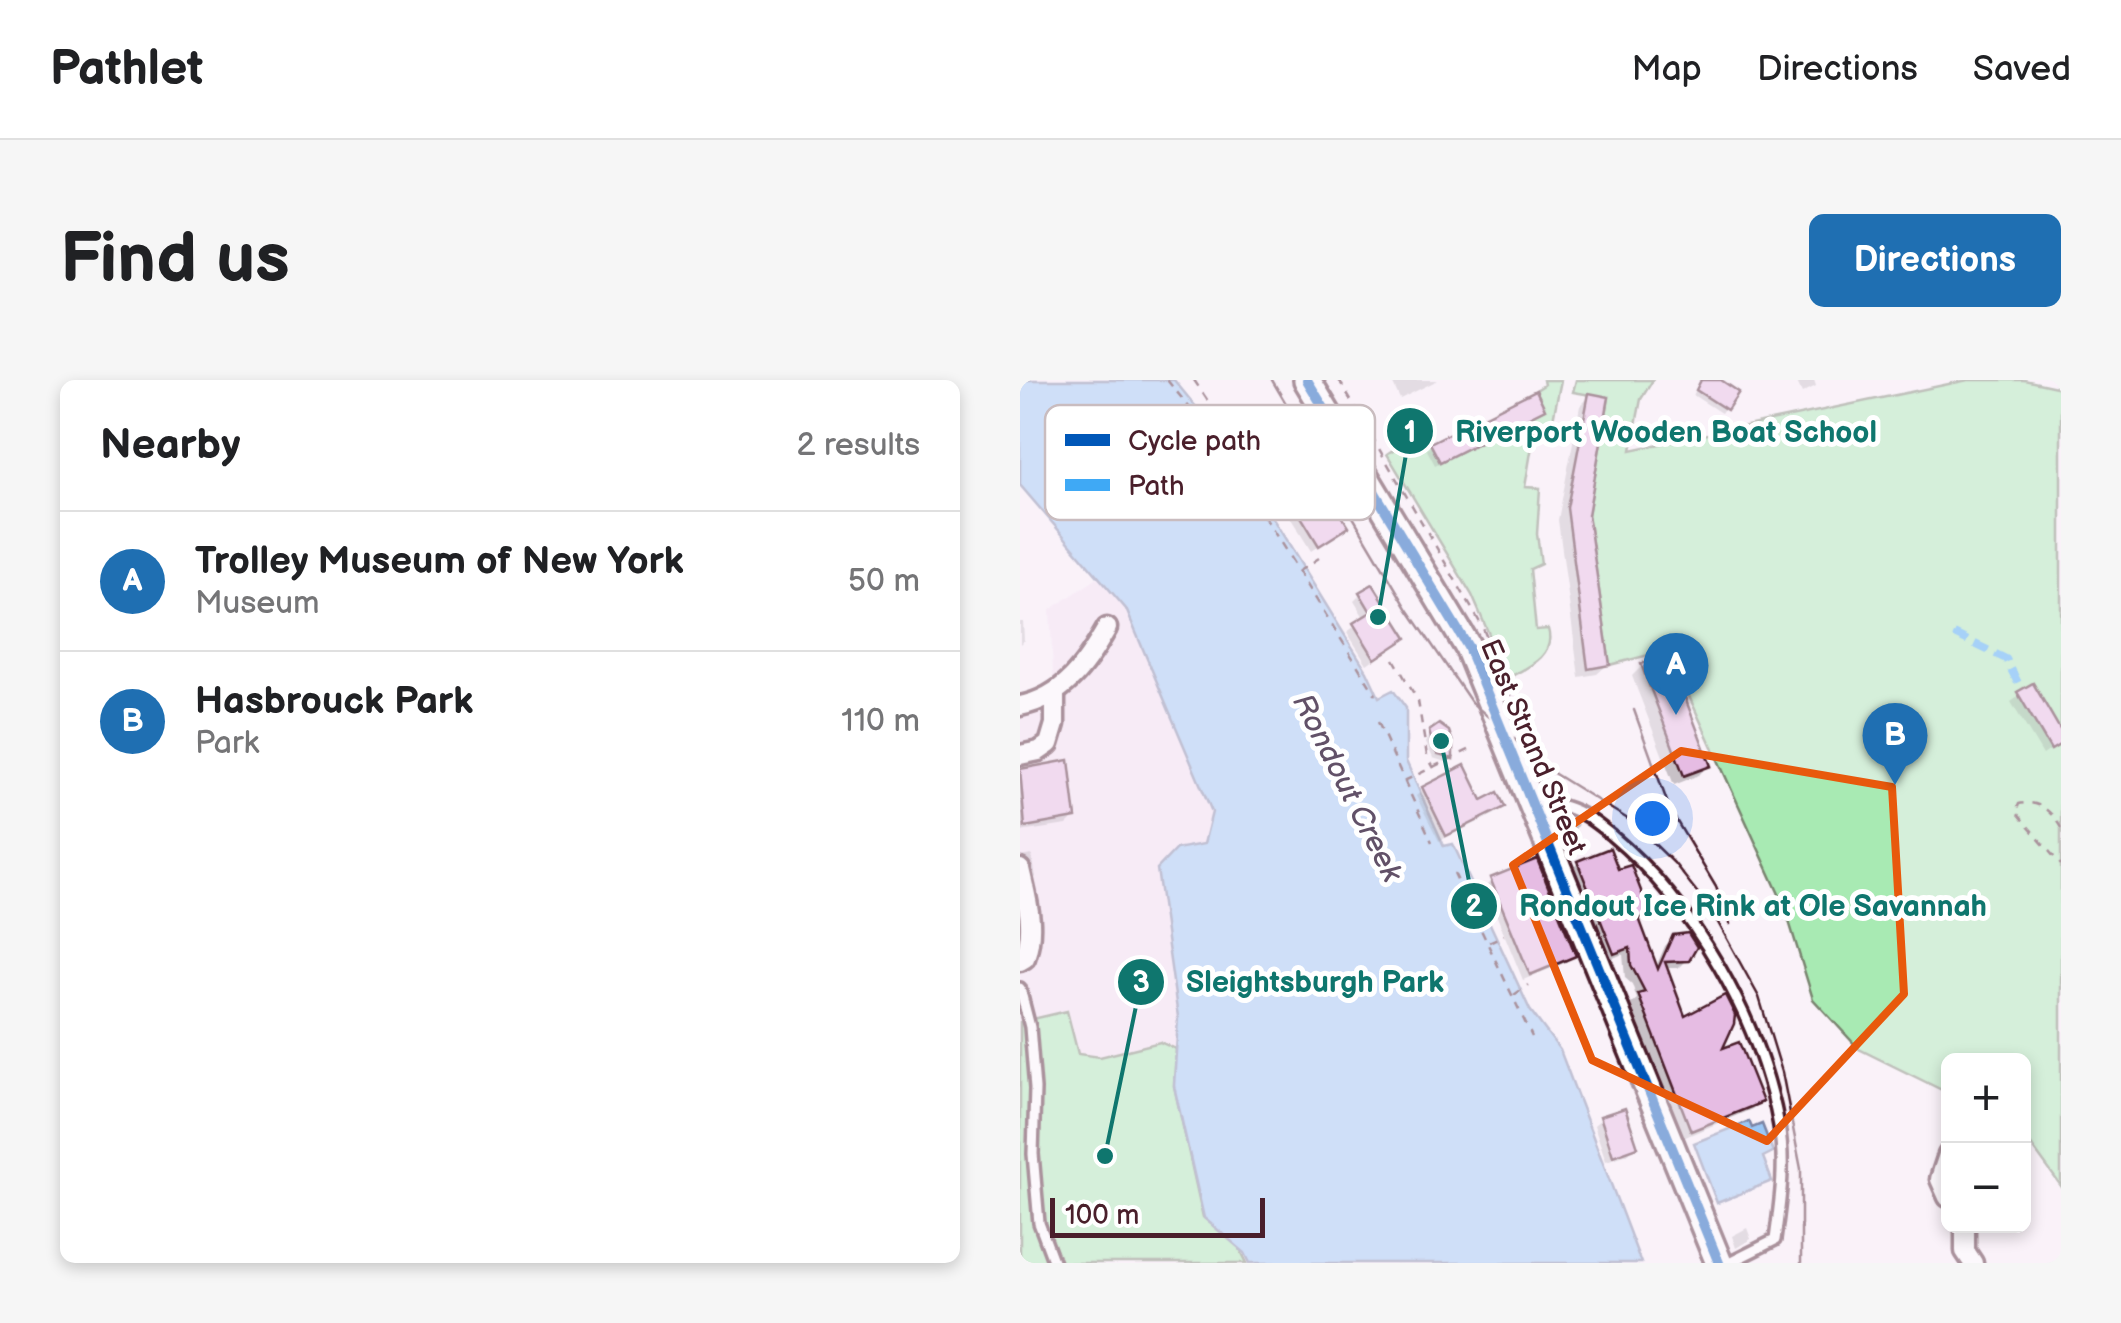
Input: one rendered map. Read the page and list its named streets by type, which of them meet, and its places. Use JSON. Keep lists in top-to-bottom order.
{
  "streets": {
    "street": ["East Strand Street"]
  },
  "water": ["Rondout Creek"],
  "places": ["Riverport Wooden Boat School", "Rondout Ice Rink at Ole Savannah", "Sleightsburgh Park"],
  "legend": ["Cycle path", "Path"],
  "scale_bar": "100 m",
  "page": {
    "header": "Pathlet",
    "nav": ["Map", "Directions", "Saved"],
    "buttons": "Directions",
    "title": "Find us",
    "heading": ["Nearby", "2 results"],
    "list": [
      {
        "mark": "A",
        "name": "Trolley Museum of New York",
        "note": "Museum",
        "value": "50 m"
      },
      {
        "mark": "B",
        "name": "Hasbrouck Park",
        "note": "Park",
        "value": "110 m"
      }
    ],
    "pins": ["A", "B"],
    "map_buttons": ["+", "−"],
    "scale": "100 m"
  }
}
